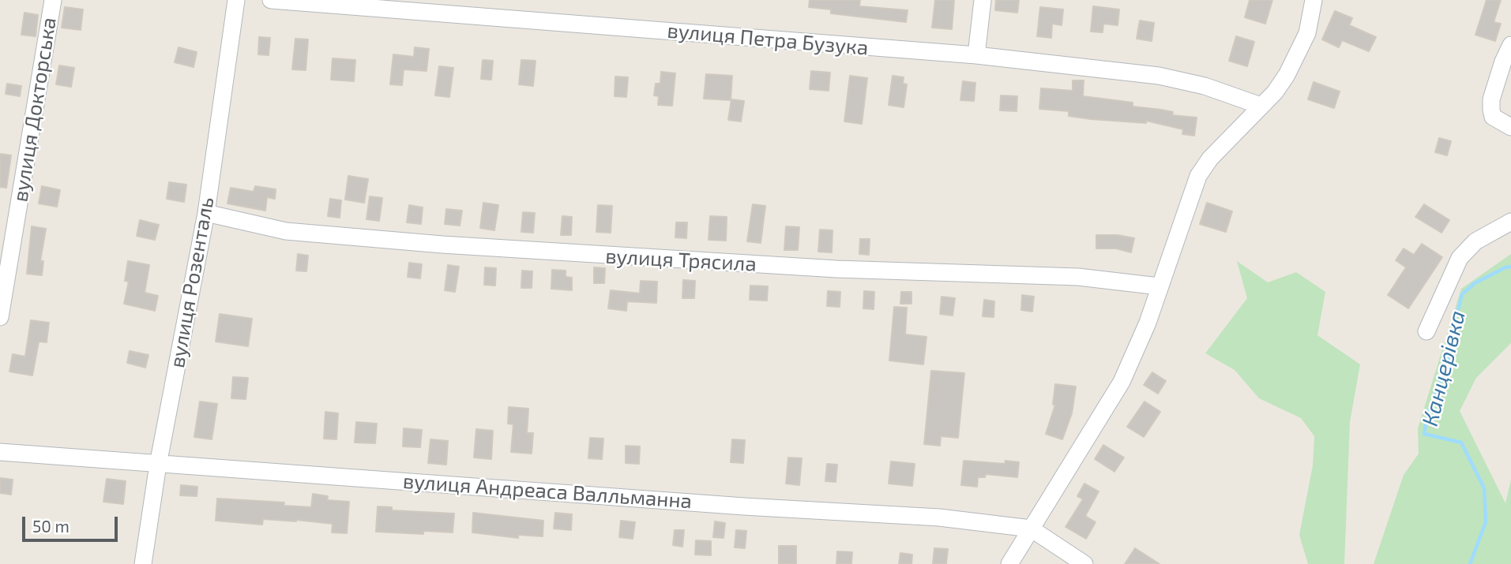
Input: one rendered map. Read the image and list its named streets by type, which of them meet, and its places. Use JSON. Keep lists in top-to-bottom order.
{
  "streets": {
    "street": [
      "вулиця Петра Бузука",
      "вулиця Докторська",
      "вулиця Трясила",
      "вулиця Розенталь",
      "вулиця Андреаса Валльманна"
    ]
  },
  "crossings": [
    ["вулиця Трясила", "вулиця Розенталь"],
    ["вулиця Розенталь", "вулиця Андреаса Валльманна"]
  ],
  "water": ["Канцерівка"],
  "scale_bar": "50 m"
}
